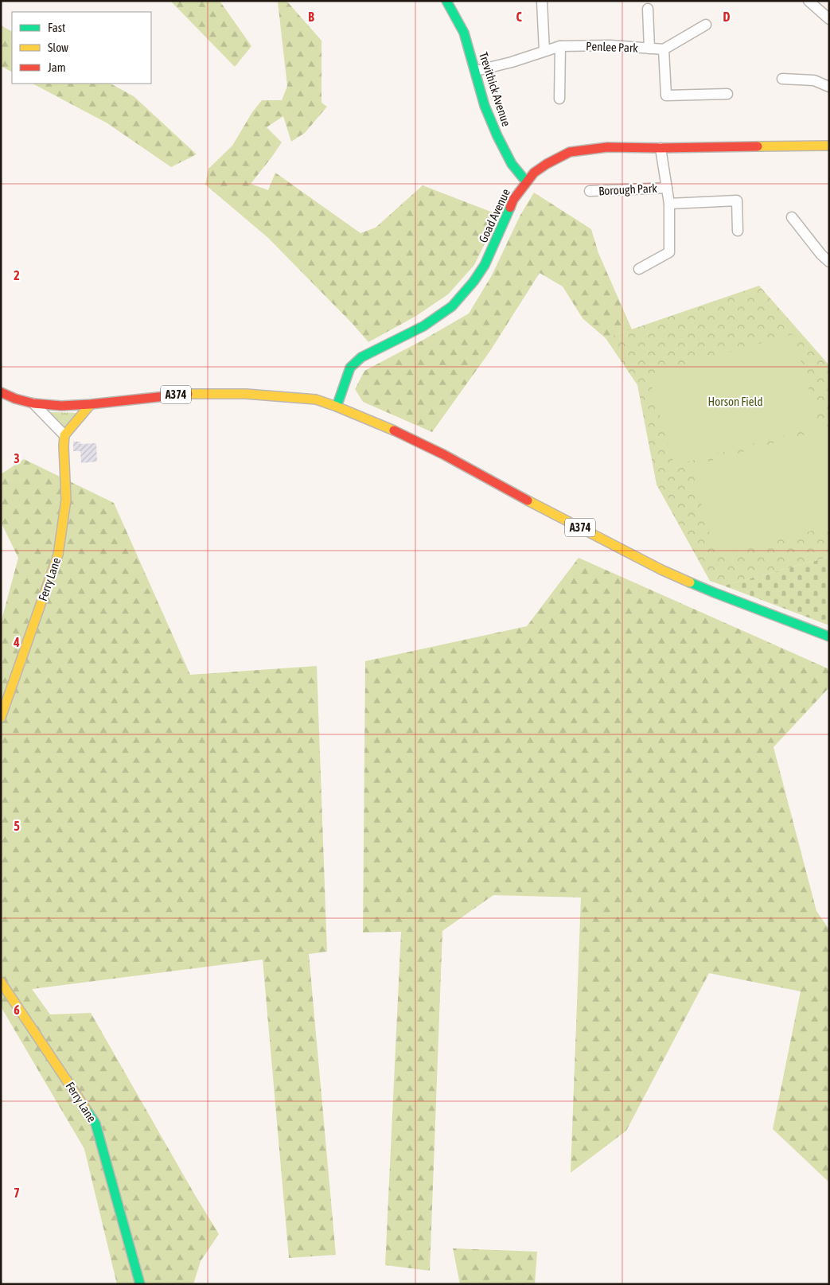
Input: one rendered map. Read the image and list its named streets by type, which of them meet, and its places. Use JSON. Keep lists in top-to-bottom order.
{
  "streets": {
    "street": [
      "Penlee Park",
      "Trevithick Avenue",
      "Borough Park",
      "Goad Avenue",
      "A374",
      "Ferry Lane"
    ]
  },
  "crossings": [
    ["Penlee Park", "Trevithick Avenue"],
    ["Trevithick Avenue", "Goad Avenue"],
    ["Borough Park", "Goad Avenue"],
    ["Goad Avenue", "A374"]
  ],
  "parks": ["Horson Field"],
  "legend": ["Fast", "Slow", "Jam"],
  "grid": {
    "columns": ["B", "C", "D"],
    "rows": [
      "2",
      "3",
      "4",
      "5",
      "6",
      "7"
    ]
  }
}
